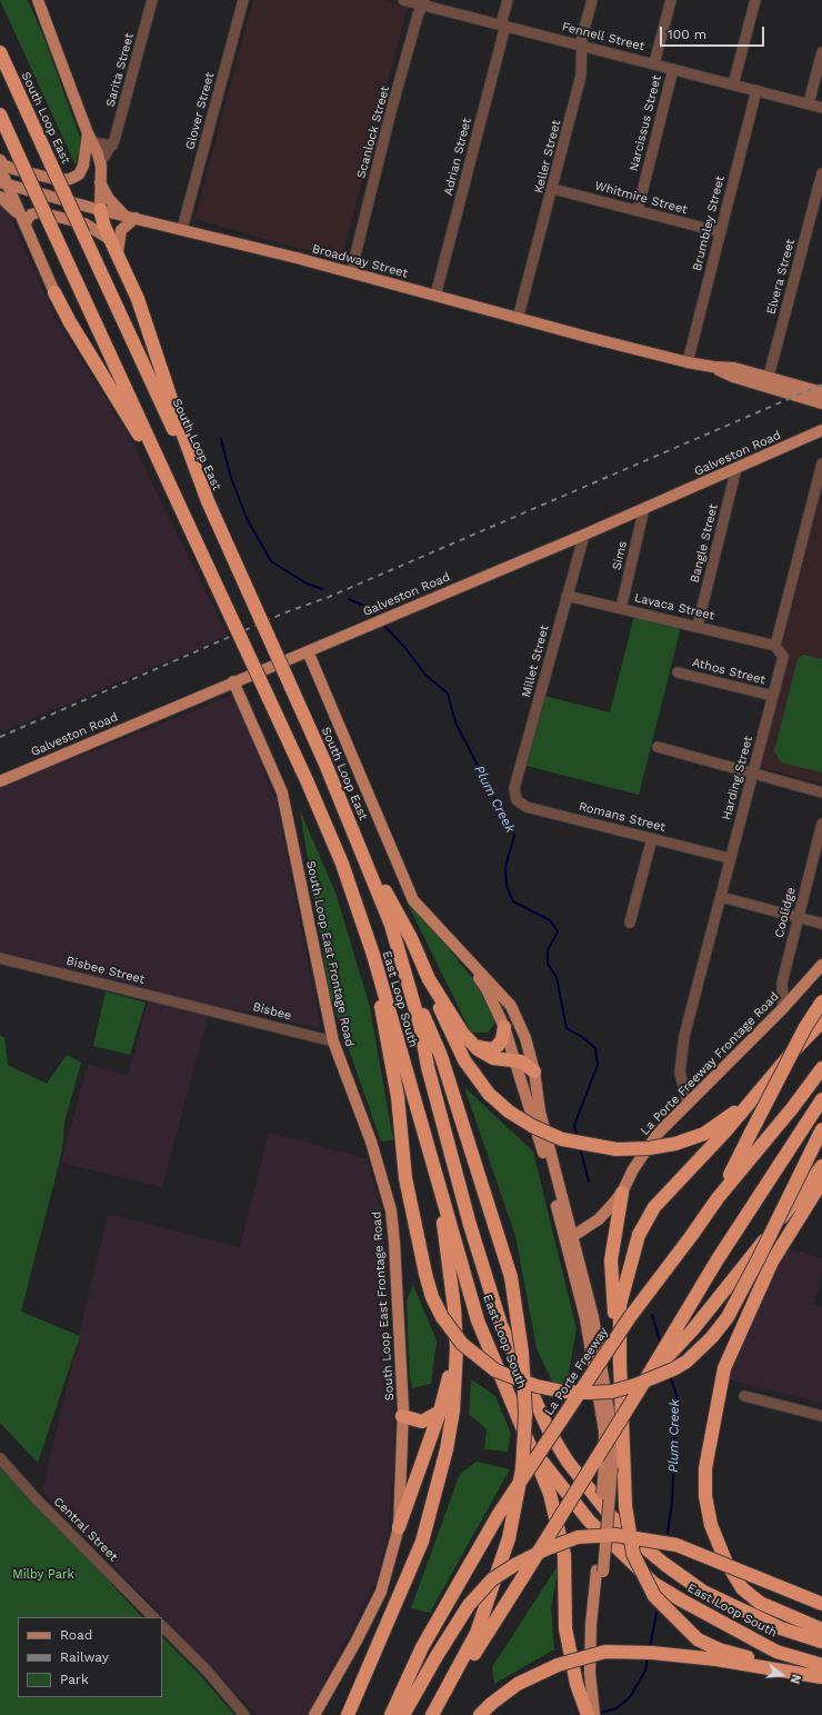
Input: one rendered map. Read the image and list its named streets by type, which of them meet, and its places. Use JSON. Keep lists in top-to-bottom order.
{
  "streets": {
    "highway": ["South Loop East", "East Loop South", "La Porte Freeway"],
    "main road": [
      "Broadway Street",
      "Galveston Road",
      "South Loop East Frontage Road",
      "La Porte Freeway Frontage Road"
    ],
    "street": [
      "Fennell Street",
      "Sarita Street",
      "Glover Street",
      "Narcissus Street",
      "Scanlock Street",
      "Adrian Street",
      "Keller Street",
      "Whitmire Street",
      "Brumbley Street",
      "Elvera Street",
      "Bangle Street",
      "Sims",
      "Lavaca Street",
      "Millet Street",
      "Athos Street",
      "Harding Street",
      "Romans Street",
      "Coolidge",
      "Bisbee Street",
      "Bisbee",
      "Central Street"
    ]
  },
  "crossings": [
    ["Fennell Street", "Narcissus Street"],
    ["Fennell Street", "Scanlock Street"],
    ["Fennell Street", "Adrian Street"],
    ["Fennell Street", "Keller Street"],
    ["Fennell Street", "Brumbley Street"],
    ["Glover Street", "Broadway Street"],
    ["South Loop East", "East Loop South"],
    ["Narcissus Street", "Whitmire Street"],
    ["Scanlock Street", "Broadway Street"],
    ["Adrian Street", "Broadway Street"],
    ["Keller Street", "Whitmire Street"],
    ["Keller Street", "Broadway Street"],
    ["Whitmire Street", "Brumbley Street"],
    ["Brumbley Street", "Broadway Street"],
    ["Broadway Street", "Elvera Street"],
    ["Galveston Road", "Bangle Street"],
    ["Galveston Road", "Sims"],
    ["Galveston Road", "Millet Street"],
    ["Galveston Road", "South Loop East Frontage Road"],
    ["Bangle Street", "Lavaca Street"],
    ["Sims", "Lavaca Street"],
    ["Lavaca Street", "Millet Street"],
    ["Lavaca Street", "Harding Street"],
    ["Millet Street", "Romans Street"],
    ["Athos Street", "Harding Street"],
    ["Harding Street", "Romans Street"],
    ["Harding Street", "La Porte Freeway Frontage Road"],
    ["Coolidge", "La Porte Freeway Frontage Road"],
    ["South Loop East Frontage Road", "Bisbee"],
    ["Bisbee Street", "Bisbee"]
  ],
  "water": ["Plum Creek"],
  "parks": ["Milby Park"],
  "legend": ["Road", "Railway", "Park"],
  "scale_bar": "100 m",
  "north": "right"
}
